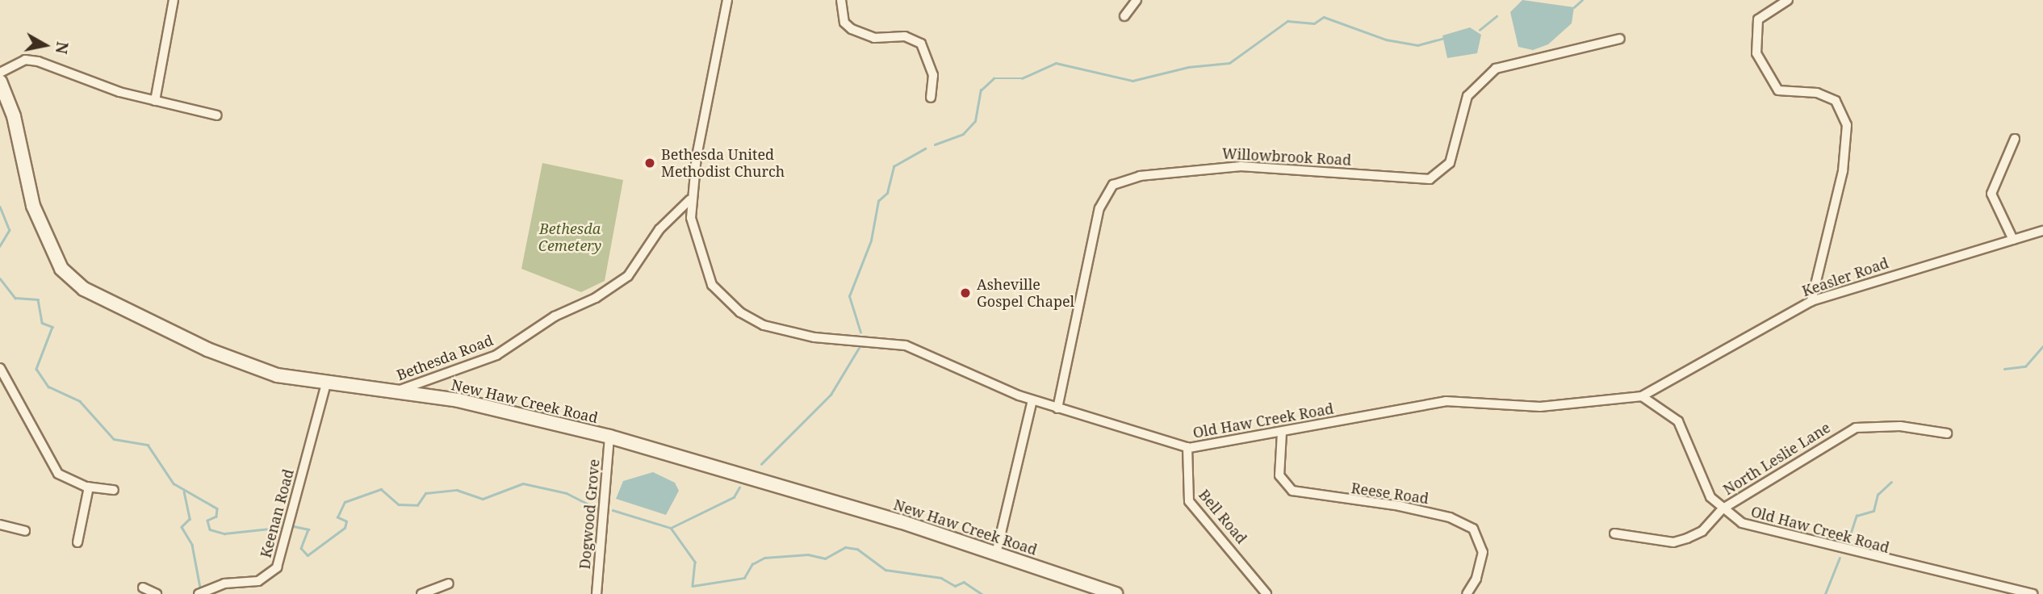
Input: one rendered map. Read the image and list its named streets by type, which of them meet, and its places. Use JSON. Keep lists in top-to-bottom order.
{
  "streets": {
    "street": [
      "Willowbrook Road",
      "Keasler Road",
      "Bethesda Road",
      "New Haw Creek Road",
      "Old Haw Creek Road",
      "North Leslie Lane",
      "Reese Road",
      "Keenan Road",
      "Dogwood Grove",
      "Bell Road"
    ]
  },
  "crossings": [
    ["Willowbrook Road", "Old Haw Creek Road"],
    ["Keasler Road", "Old Haw Creek Road"],
    ["Bethesda Road", "New Haw Creek Road"],
    ["Bethesda Road", "Old Haw Creek Road"],
    ["New Haw Creek Road", "Keenan Road"],
    ["New Haw Creek Road", "Dogwood Grove"],
    ["Old Haw Creek Road", "North Leslie Lane"],
    ["Old Haw Creek Road", "Reese Road"],
    ["Old Haw Creek Road", "Bell Road"]
  ],
  "parks": ["Bethesda Cemetery"],
  "places": ["Bethesda United Methodist Church", "Asheville Gospel Chapel"],
  "north": "right"
}
